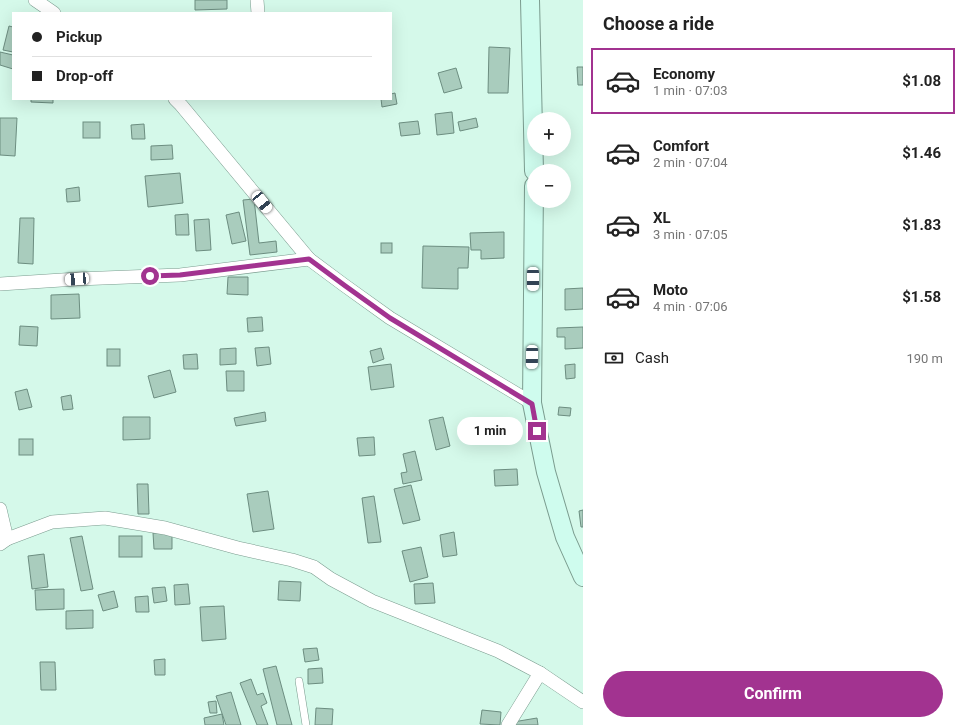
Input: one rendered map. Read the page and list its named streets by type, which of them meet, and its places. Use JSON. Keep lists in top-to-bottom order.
{
  "page": {
    "heading": "Choose a ride",
    "banner": ["Pickup", "Drop-off"],
    "list": [
      {
        "name": "Economy",
        "note": "1 min · 07:03",
        "value": "$1.08"
      },
      {
        "name": "Comfort",
        "note": "2 min · 07:04",
        "value": "$1.46"
      },
      {
        "name": "XL",
        "note": "3 min · 07:05",
        "value": "$1.83"
      },
      {
        "name": "Moto",
        "note": "4 min · 07:06",
        "value": "$1.58"
      }
    ],
    "map_buttons": ["+", "−"],
    "pay": ["Cash", "190 m"],
    "bubble": "1 min",
    "buttons": "Confirm"
  }
}
